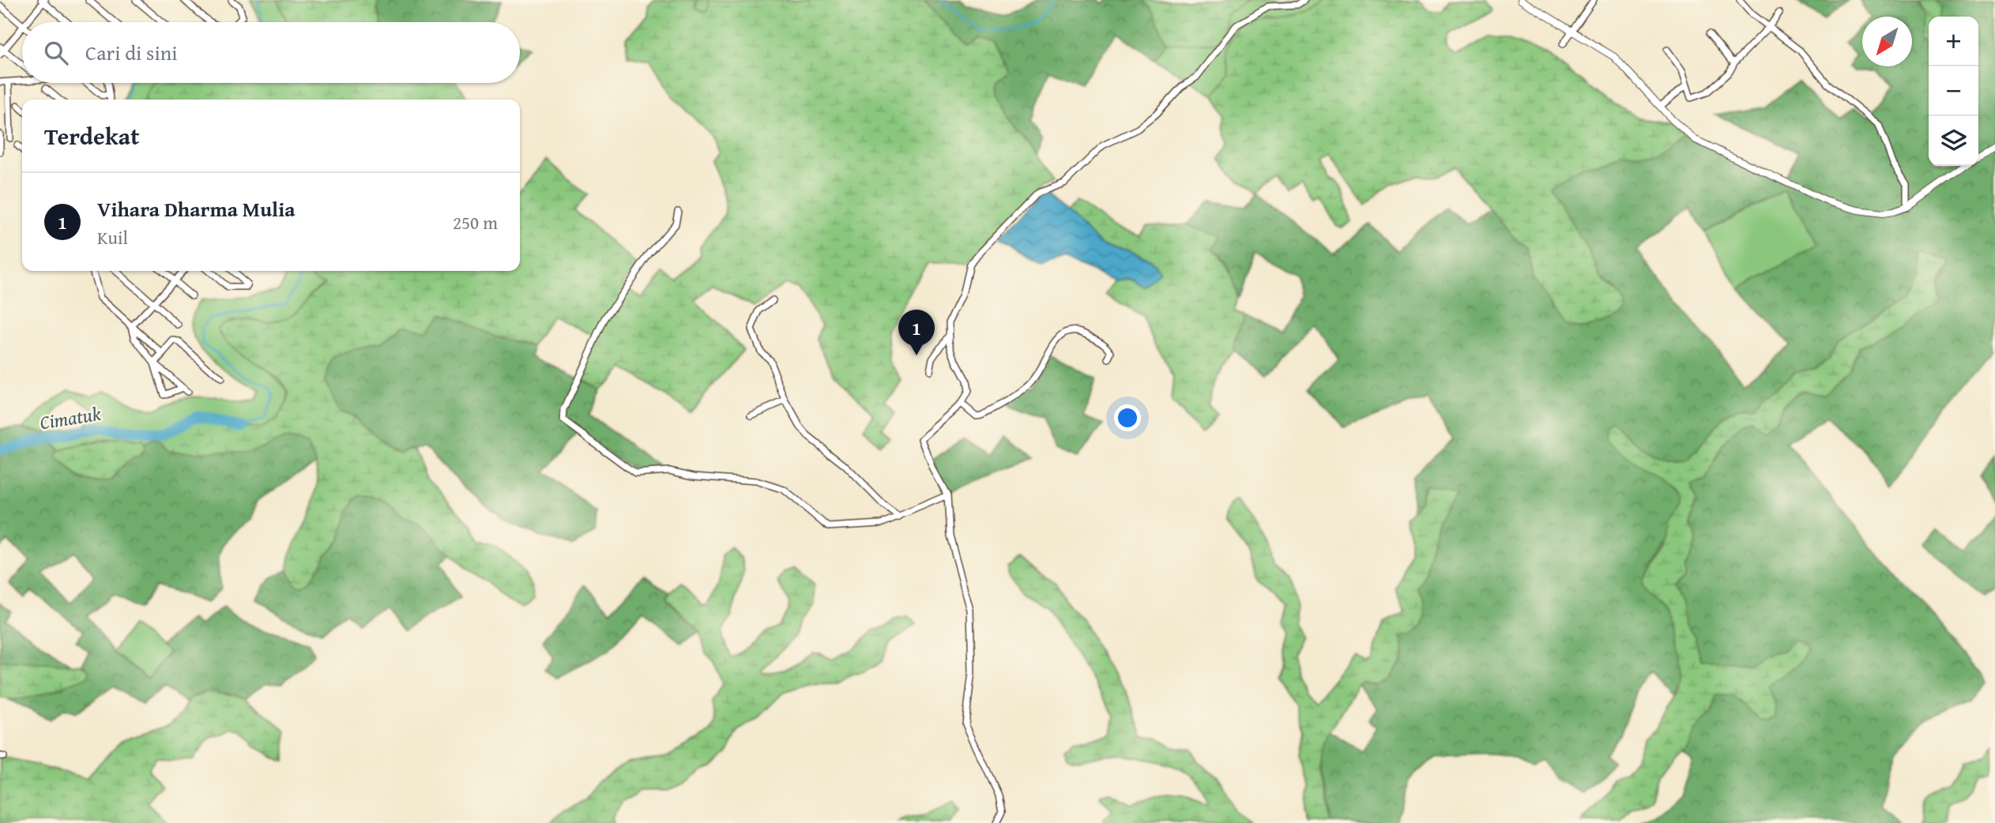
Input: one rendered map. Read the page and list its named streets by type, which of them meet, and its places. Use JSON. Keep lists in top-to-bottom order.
{
  "water": ["Cimatuk"],
  "north": "bottom left",
  "page": {
    "map_buttons": ["+", "−"],
    "search": "Cari di sini",
    "heading": "Terdekat",
    "list": [
      {
        "mark": "1",
        "name": "Vihara Dharma Mulia",
        "note": "Kuil",
        "value": "250 m"
      }
    ],
    "pins": "1"
  }
}
